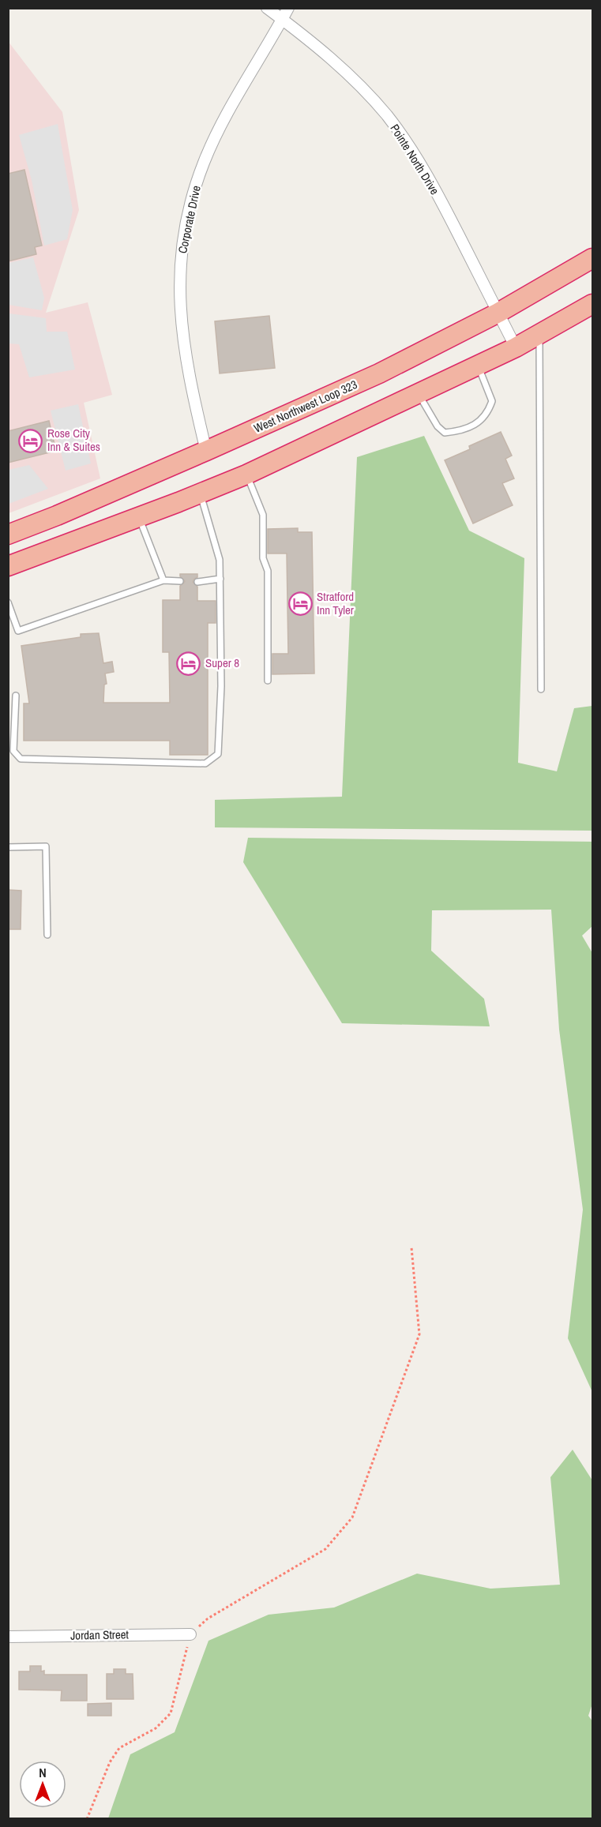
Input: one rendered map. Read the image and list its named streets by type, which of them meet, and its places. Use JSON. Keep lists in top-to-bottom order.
{
  "streets": {
    "highway": ["West Northwest Loop 323"],
    "street": ["Pointe North Drive", "Corporate Drive", "Jordan Street"]
  },
  "crossings": [
    ["Pointe North Drive", "Corporate Drive"],
    ["Pointe North Drive", "West Northwest Loop 323"],
    ["Corporate Drive", "West Northwest Loop 323"]
  ],
  "places": {
    "hotel": ["Rose City Inn & Suites", "Stratford Inn Tyler", "Super 8"]
  },
  "north": "top"
}
